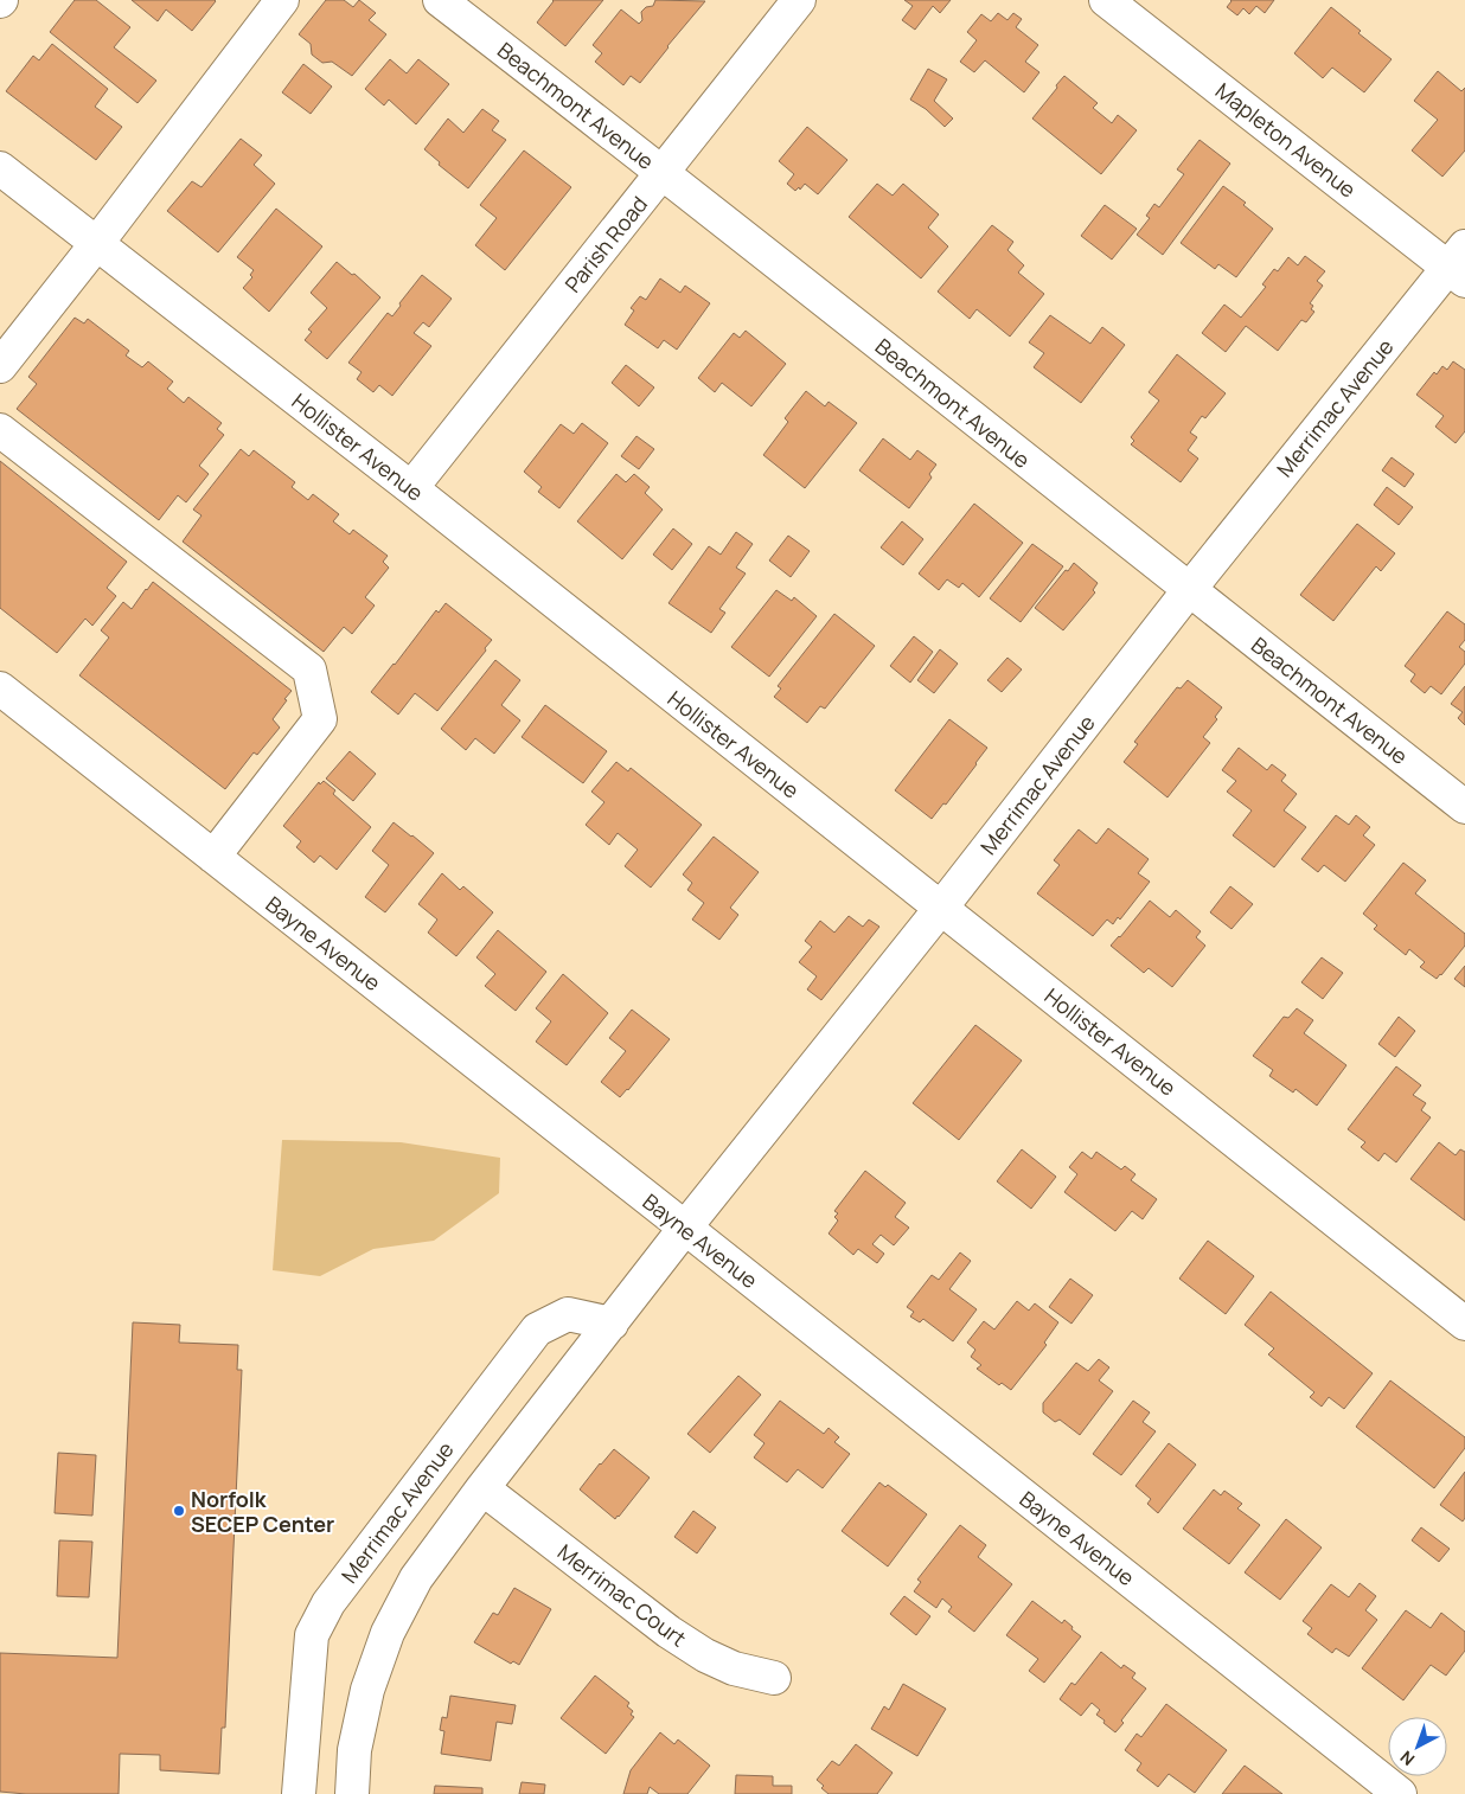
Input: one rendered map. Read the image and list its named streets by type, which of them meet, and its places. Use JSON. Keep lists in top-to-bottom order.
{
  "streets": {
    "street": [
      "Beachmont Avenue",
      "Mapleton Avenue",
      "Parish Road",
      "Merrimac Avenue",
      "Hollister Avenue",
      "Bayne Avenue",
      "Merrimac Court"
    ]
  },
  "crossings": [
    ["Beachmont Avenue", "Parish Road"],
    ["Beachmont Avenue", "Merrimac Avenue"],
    ["Mapleton Avenue", "Merrimac Avenue"],
    ["Parish Road", "Hollister Avenue"],
    ["Merrimac Avenue", "Hollister Avenue"],
    ["Merrimac Avenue", "Bayne Avenue"],
    ["Merrimac Avenue", "Merrimac Court"]
  ],
  "places": ["Norfolk SECEP Center"],
  "north": "bottom left"
}
